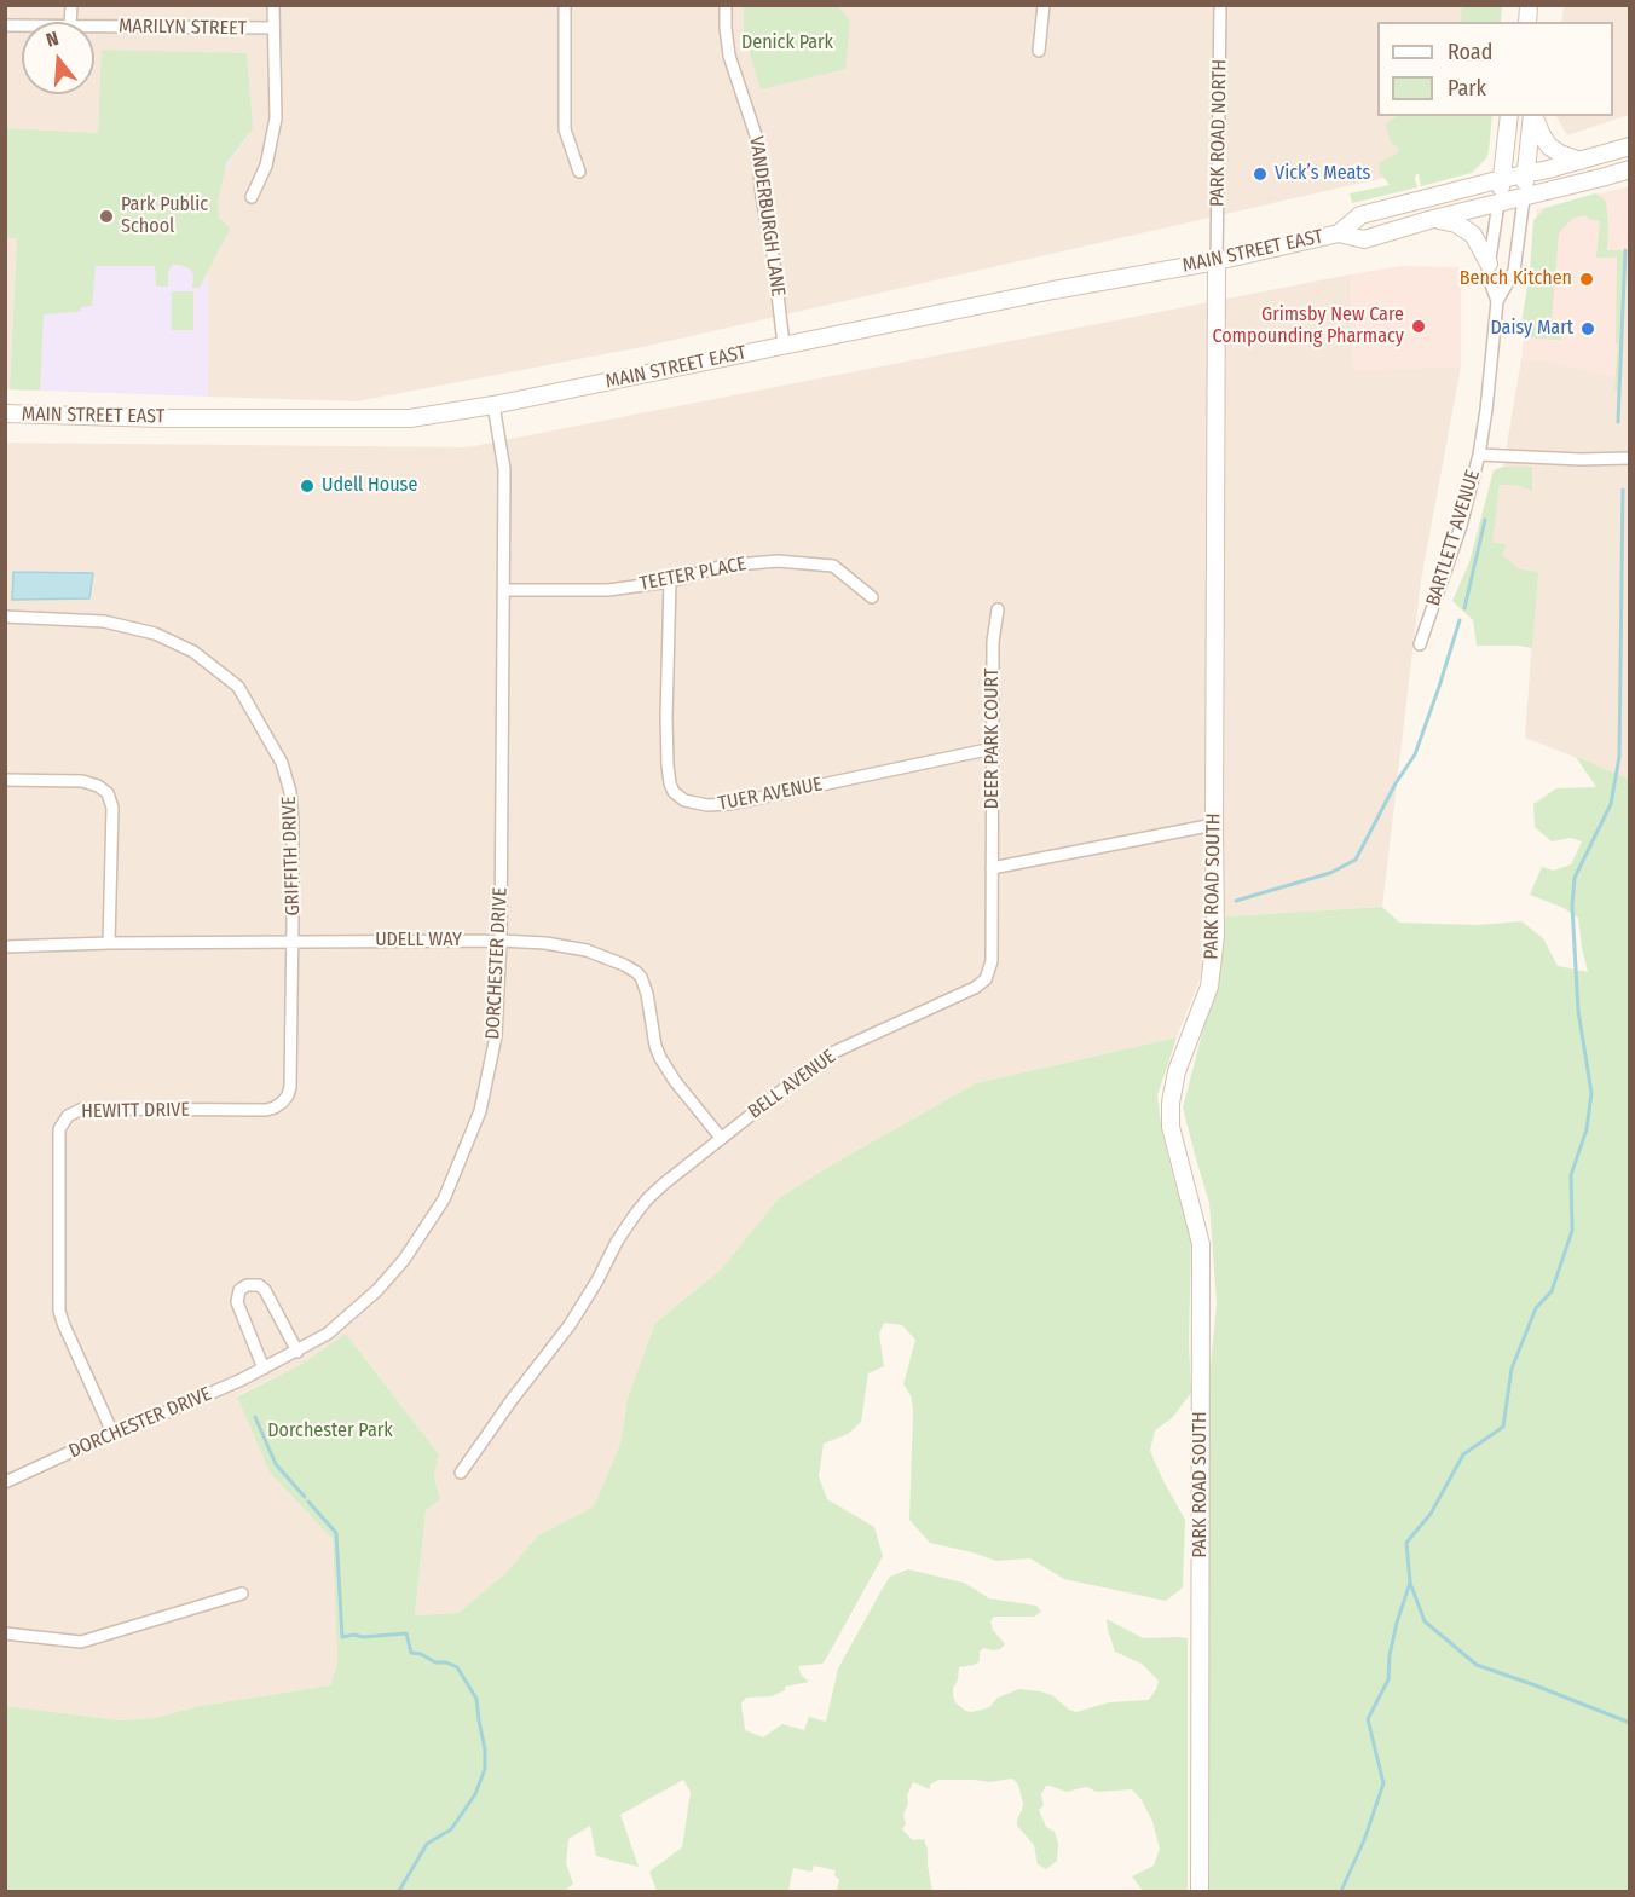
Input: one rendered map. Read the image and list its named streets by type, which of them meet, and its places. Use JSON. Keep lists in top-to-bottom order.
{
  "streets": {
    "main road": ["MAIN STREET EAST", "BARTLETT AVENUE", "PARK ROAD SOUTH"],
    "street": [
      "MARILYN STREET",
      "PARK ROAD NORTH",
      "VANDERBURGH LANE",
      "TEETER PLACE",
      "DEER PARK COURT",
      "TUER AVENUE",
      "GRIFFITH DRIVE",
      "UDELL WAY",
      "DORCHESTER DRIVE",
      "BELL AVENUE",
      "HEWITT DRIVE"
    ]
  },
  "crossings": [
    ["PARK ROAD NORTH", "MAIN STREET EAST"],
    ["PARK ROAD NORTH", "PARK ROAD SOUTH"],
    ["VANDERBURGH LANE", "MAIN STREET EAST"],
    ["MAIN STREET EAST", "BARTLETT AVENUE"],
    ["MAIN STREET EAST", "PARK ROAD SOUTH"],
    ["MAIN STREET EAST", "DORCHESTER DRIVE"],
    ["TEETER PLACE", "TUER AVENUE"],
    ["TEETER PLACE", "DORCHESTER DRIVE"],
    ["DEER PARK COURT", "TUER AVENUE"],
    ["DEER PARK COURT", "BELL AVENUE"],
    ["GRIFFITH DRIVE", "UDELL WAY"],
    ["GRIFFITH DRIVE", "HEWITT DRIVE"],
    ["UDELL WAY", "DORCHESTER DRIVE"],
    ["UDELL WAY", "BELL AVENUE"],
    ["UDELL WAY", "HEWITT DRIVE"],
    ["DORCHESTER DRIVE", "HEWITT DRIVE"]
  ],
  "parks": ["Denick Park", "Dorchester Park"],
  "places": [
    "Vick’s Meats",
    "Park Public School",
    "Bench Kitchen",
    "Grimsby New Care Compounding Pharmacy",
    "Daisy Mart",
    "Udell House"
  ],
  "legend": ["Road", "Park"],
  "north": "top"
}
